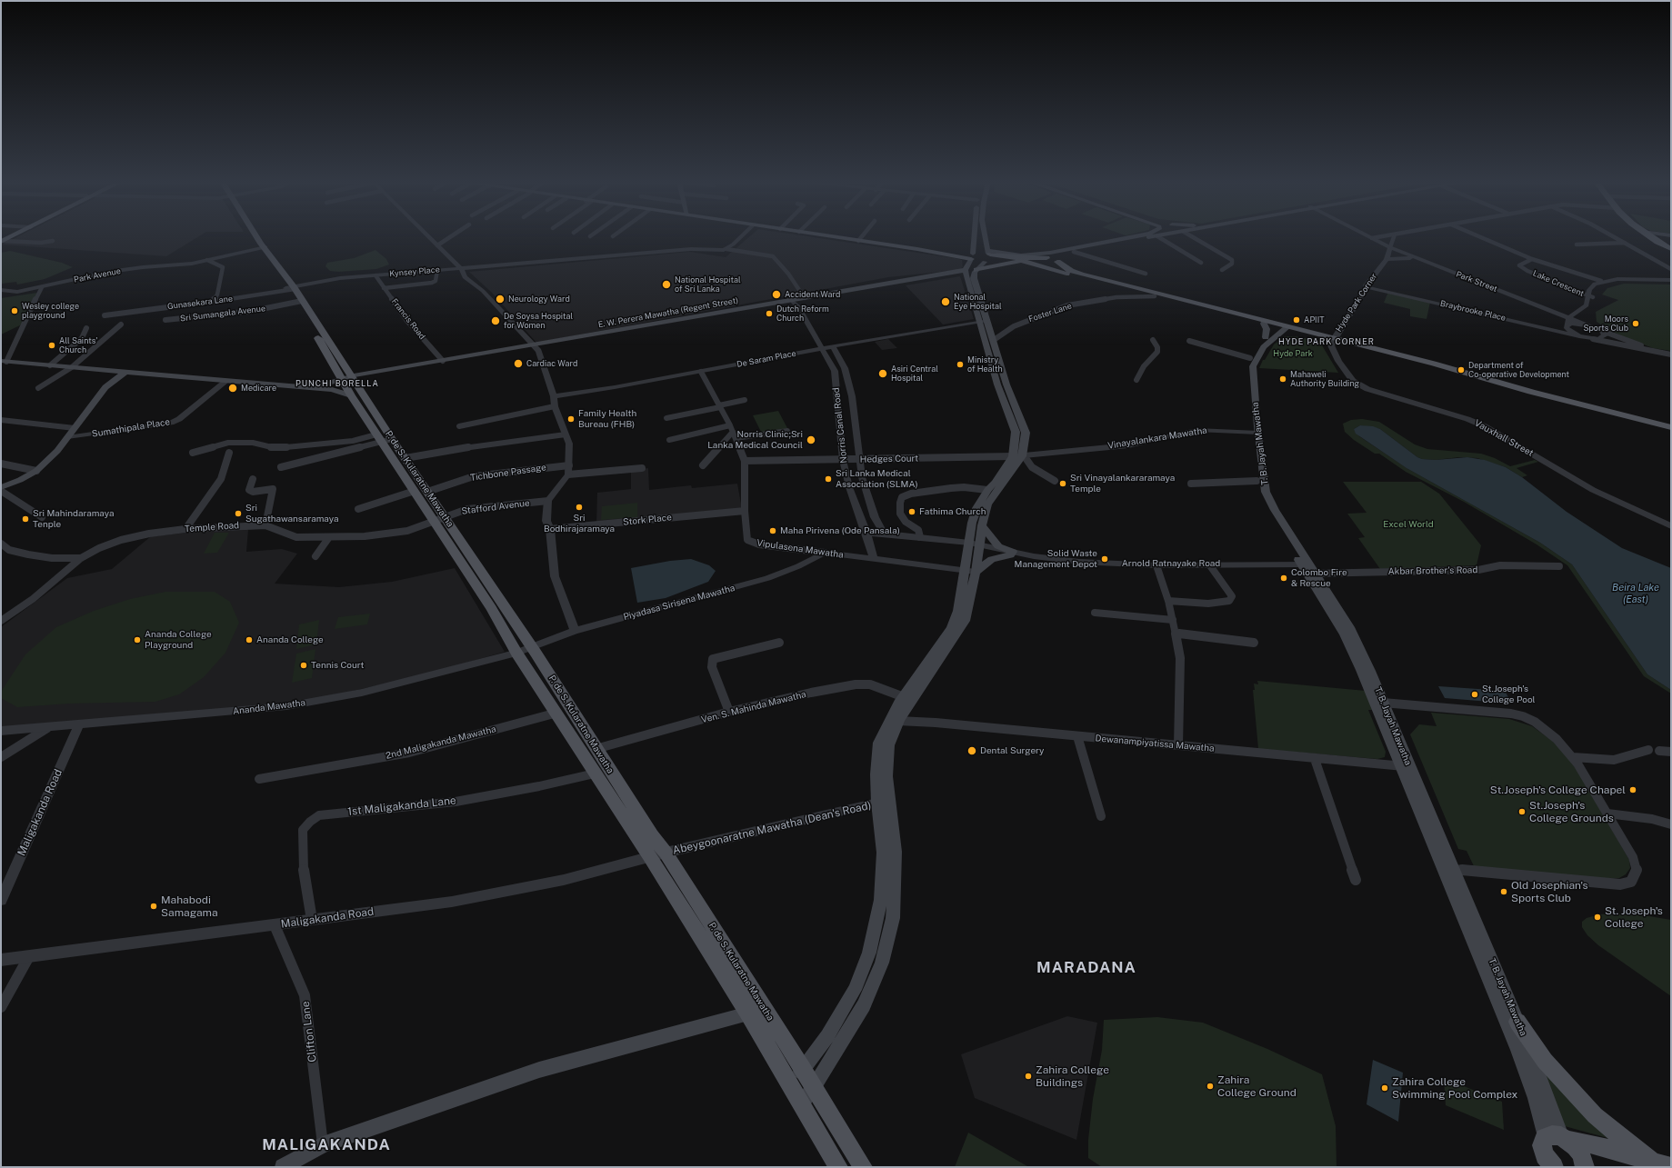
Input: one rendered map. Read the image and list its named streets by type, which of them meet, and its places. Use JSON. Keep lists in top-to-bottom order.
{
  "streets": {
    "main road": ["E. W. Perera Mawatha (Regent Street)", "T. B. Jayah Mawatha", "P. de S. Kularatne Mawatha"],
    "street": [
      "Kynsey Place",
      "Park Avenue",
      "Park Street",
      "Lake Crescent",
      "Gunasekara Lane",
      "Hyde Park Corner",
      "Braybrooke Place",
      "Foster Lane",
      "Sri Sumangala Avenue",
      "Francis Road",
      "De Saram Place",
      "Norris Canal Road",
      "Sumathipala Place",
      "Vinayalankara Mawatha",
      "Vauxhall Street",
      "Hedges Court",
      "Tichbone Passage",
      "Stafford Avenue",
      "Stork Place",
      "Temple Road",
      "Vipulasena Mawatha",
      "Arnold Ratnayake Road",
      "Akbar Brother's Road",
      "Piyadasa Sirisena Mawatha",
      "Ananda Mawatha",
      "Ven. S. Mahinda Mawatha",
      "2nd Maligakanda Mawatha",
      "Dewanampiyatissa Mawatha",
      "1st Maligakanda Lane",
      "Maligakanda Road",
      "Abeygoonaratne Mawatha (Dean's Road)",
      "Clifton Lane"
    ]
  },
  "crossings": [
    ["Kynsey Place", "Gunasekara Lane"],
    ["Kynsey Place", "Francis Road"],
    ["Kynsey Place", "P. de S. Kularatne Mawatha"],
    ["Park Avenue", "P. de S. Kularatne Mawatha"],
    ["Park Street", "Hyde Park Corner"],
    ["Gunasekara Lane", "P. de S. Kularatne Mawatha"],
    ["Hyde Park Corner", "Braybrooke Place"],
    ["Hyde Park Corner", "Vauxhall Street"],
    ["E. W. Perera Mawatha (Regent Street)", "Francis Road"],
    ["E. W. Perera Mawatha (Regent Street)", "Norris Canal Road"],
    ["E. W. Perera Mawatha (Regent Street)", "P. de S. Kularatne Mawatha"],
    ["Sri Sumangala Avenue", "P. de S. Kularatne Mawatha"],
    ["De Saram Place", "Norris Canal Road"],
    ["De Saram Place", "Vipulasena Mawatha"],
    ["Norris Canal Road", "Hedges Court"],
    ["Norris Canal Road", "Vipulasena Mawatha"],
    ["Norris Canal Road", "Arnold Ratnayake Road"],
    ["Vinayalankara Mawatha", "T. B. Jayah Mawatha"],
    ["Vinayalankara Mawatha", "Hedges Court"],
    ["T. B. Jayah Mawatha", "Arnold Ratnayake Road"],
    ["T. B. Jayah Mawatha", "Akbar Brother's Road"],
    ["T. B. Jayah Mawatha", "Dewanampiyatissa Mawatha"],
    ["Hedges Court", "Vipulasena Mawatha"],
    ["Tichbone Passage", "P. de S. Kularatne Mawatha"],
    ["P. de S. Kularatne Mawatha", "Stafford Avenue"],
    ["P. de S. Kularatne Mawatha", "Temple Road"],
    ["P. de S. Kularatne Mawatha", "Piyadasa Sirisena Mawatha"],
    ["P. de S. Kularatne Mawatha", "Ananda Mawatha"],
    ["P. de S. Kularatne Mawatha", "Ven. S. Mahinda Mawatha"],
    ["P. de S. Kularatne Mawatha", "2nd Maligakanda Mawatha"],
    ["P. de S. Kularatne Mawatha", "1st Maligakanda Lane"],
    ["P. de S. Kularatne Mawatha", "Maligakanda Road"],
    ["P. de S. Kularatne Mawatha", "Abeygoonaratne Mawatha (Dean's Road)"],
    ["Stafford Avenue", "Temple Road"],
    ["Stork Place", "Vipulasena Mawatha"],
    ["Vipulasena Mawatha", "Piyadasa Sirisena Mawatha"],
    ["Arnold Ratnayake Road", "Akbar Brother's Road"],
    ["Piyadasa Sirisena Mawatha", "Ananda Mawatha"],
    ["Ananda Mawatha", "Maligakanda Road"],
    ["1st Maligakanda Lane", "Maligakanda Road"],
    ["Maligakanda Road", "Abeygoonaratne Mawatha (Dean's Road)"],
    ["Maligakanda Road", "Clifton Lane"]
  ],
  "districts": [
    "HYDE PARK CORNER",
    "PUNCHI BORELLA",
    "MARADANA",
    "MALIGAKANDA"
  ],
  "water": ["Beira Lake (East)"],
  "parks": ["Hyde Park", "Excel World"],
  "places": [
    "National Hospital of Sri Lanka",
    "Accident Ward",
    "Neurology Ward",
    "National Eye Hospital",
    "Wesley college playground",
    "Dutch Reform Church",
    "APIIT",
    "De Soysa Hospital for Women",
    "Moors Sports Club",
    "All Saints' Church",
    "Cardiac Ward",
    "Ministry of Health",
    "Department of Co-operative Development",
    "Asiri Central Hospital",
    "Mahaweli Authority Building",
    "Medicare",
    "Family Health Bureau (FHB)",
    "Norris Clinic;Sri Lanka Medical Council",
    "Sri Lanka Medical Association (SLMA)",
    "Sri Vinayalankararamaya Temple",
    "Sri Bodhirajaramaya",
    "Fathima Church",
    "Sri Sugathawansaramaya",
    "Sri Mahindaramaya Tenple",
    "Maha Pirivena (Ode Pansala)",
    "Solid Waste Management Depot",
    "Colombo Fire & Rescue",
    "Ananda College Playground",
    "Ananda College",
    "Tennis Court",
    "St.Joseph's College Pool",
    "Dental Surgery",
    "St.Joseph's College Chapel",
    "St.Joseph's College Grounds",
    "Old Josephian's Sports Club",
    "Mahabodi Samagama",
    "St. Joseph's College",
    "Zahira College Buildings",
    "Zahira College Ground",
    "Zahira College Swimming Pool Complex"
  ]
}
